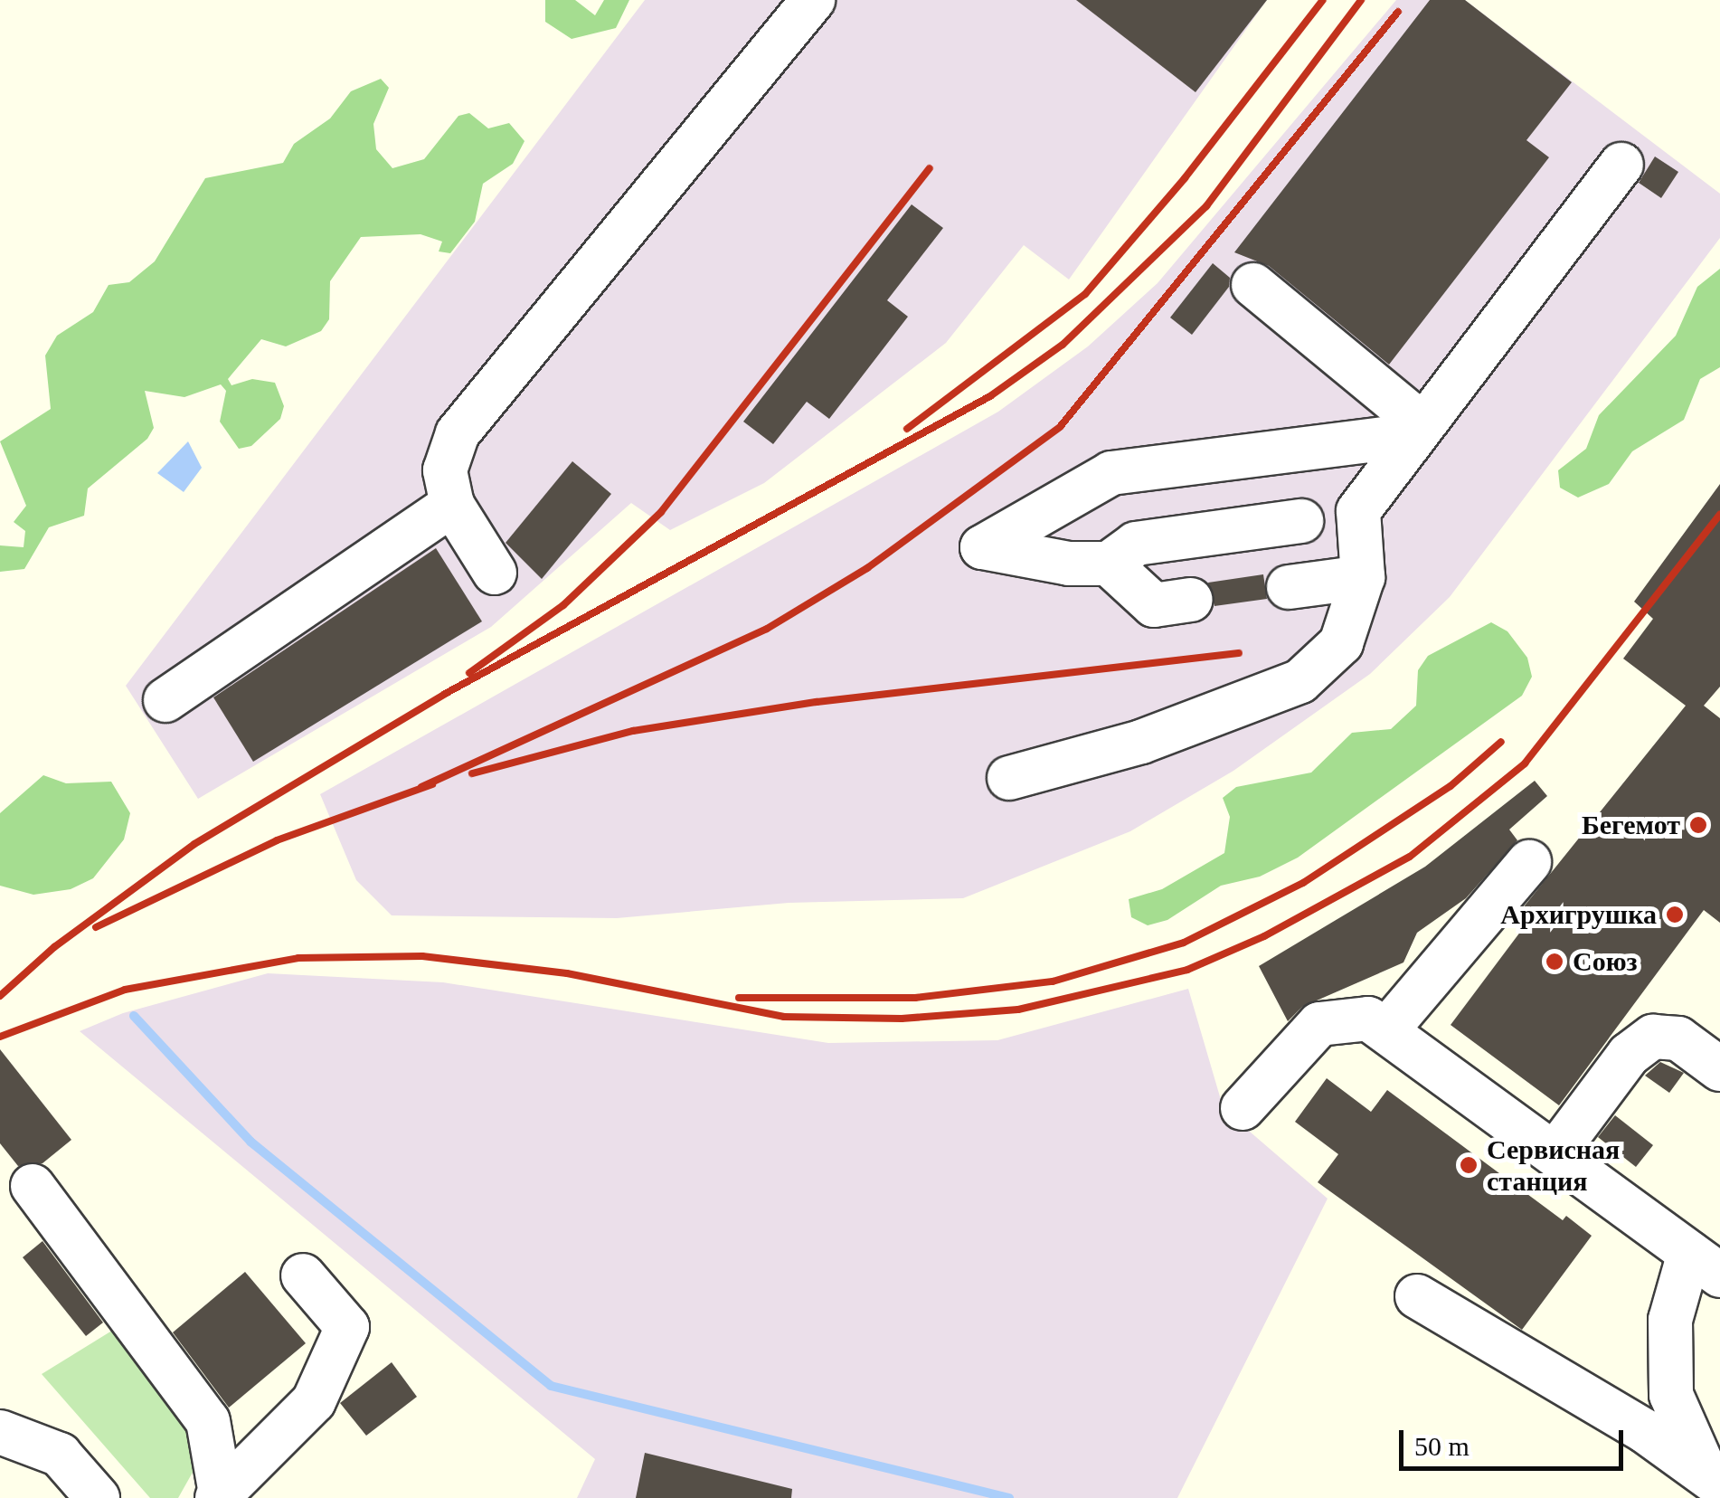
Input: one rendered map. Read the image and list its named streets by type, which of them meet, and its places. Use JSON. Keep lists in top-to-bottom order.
{
  "places": [
    "Бегемот",
    "Архигрушка",
    "Союз",
    "Сервисная станция"
  ],
  "scale_bar": "50 m"
}
